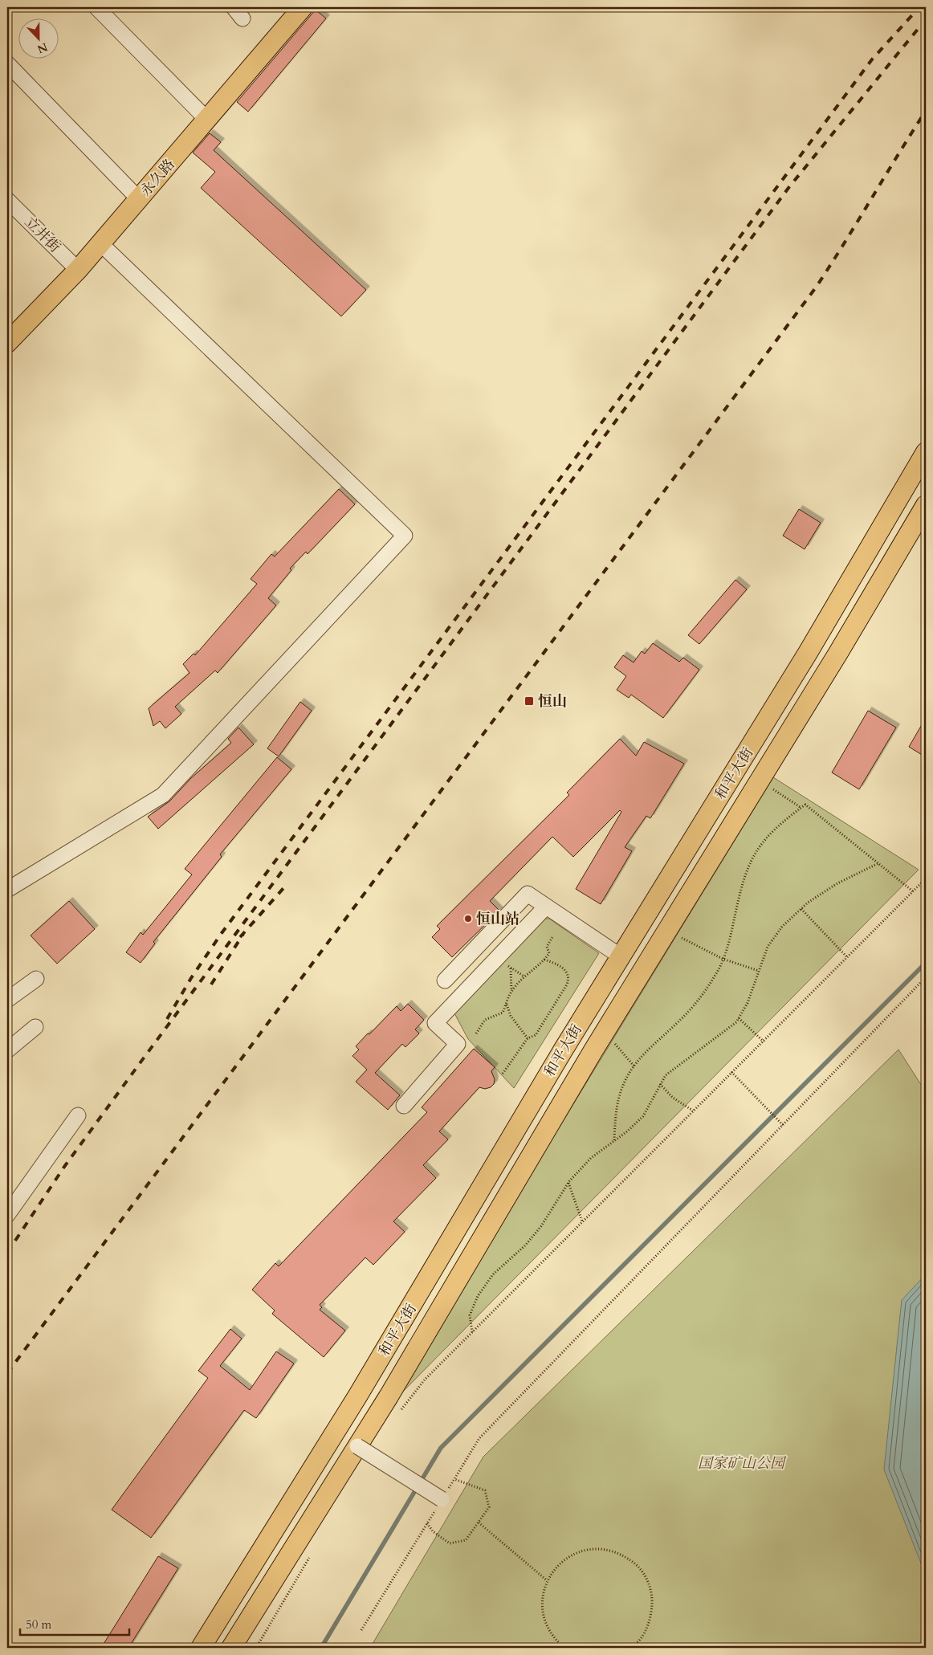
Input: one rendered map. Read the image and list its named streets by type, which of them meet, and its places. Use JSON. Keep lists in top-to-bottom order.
{
  "streets": {
    "main road": ["永久路", "和平大街"],
    "street": ["立井街"]
  },
  "crossings": [
    ["永久路", "立井街"]
  ],
  "parks": ["国家矿山公园"],
  "places": {
    "transit": ["恒山"],
    "other": ["恒山站"]
  },
  "scale_bar": "50 m",
  "north": "bottom"
}
